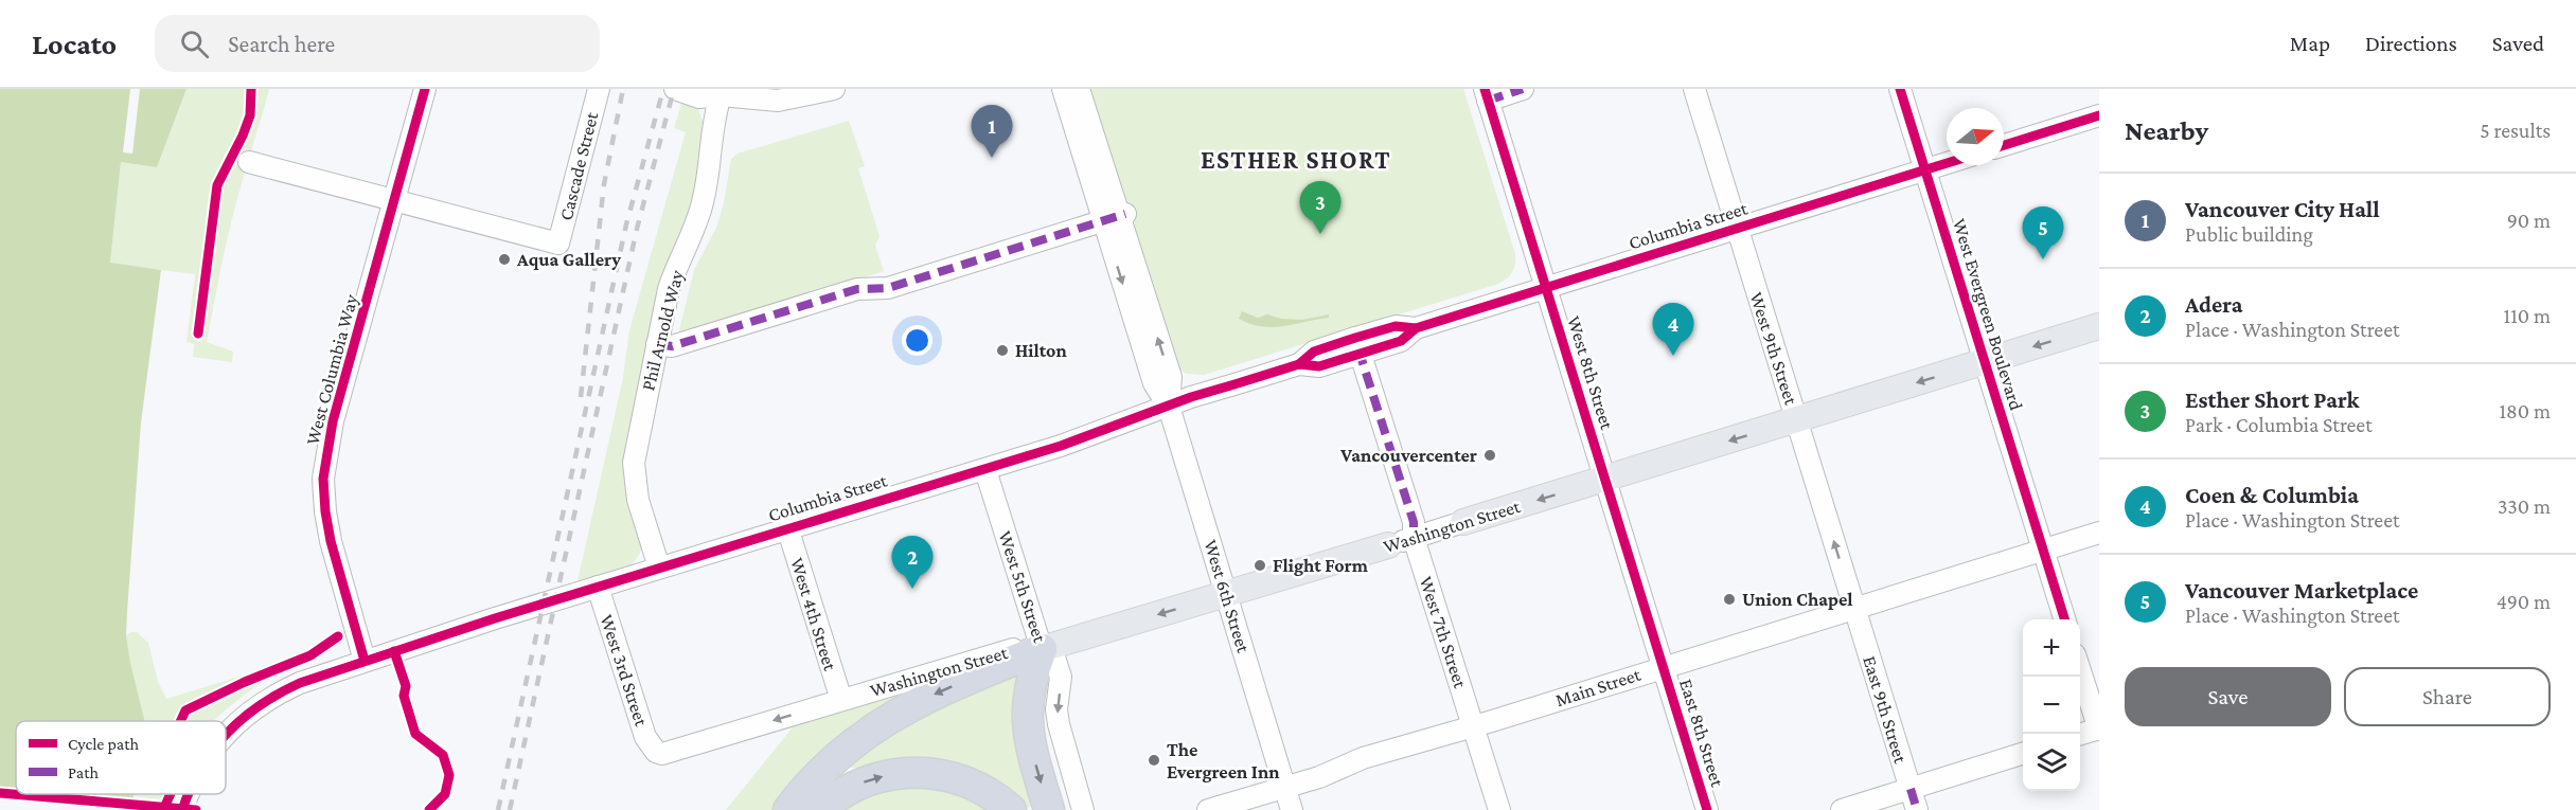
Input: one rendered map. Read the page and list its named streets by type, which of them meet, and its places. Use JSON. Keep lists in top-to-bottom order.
{
  "streets": {
    "main road": ["Washington Street"],
    "street": [
      "Cascade Street",
      "Columbia Street",
      "West Evergreen Boulevard",
      "Phil Arnold Way",
      "West 9th Street",
      "West Columbia Way",
      "West 8th Street",
      "West 5th Street",
      "West 6th Street",
      "West 4th Street",
      "West 7th Street",
      "West 3rd Street",
      "Main Street",
      "East 9th Street",
      "East 8th Street"
    ]
  },
  "crossings": [
    ["Cascade Street", "West Columbia Way"],
    ["Columbia Street", "West Evergreen Boulevard"],
    ["Columbia Street", "Phil Arnold Way"],
    ["Columbia Street", "West 9th Street"],
    ["Columbia Street", "West Columbia Way"],
    ["Columbia Street", "West 8th Street"],
    ["Columbia Street", "West 5th Street"],
    ["Columbia Street", "West 6th Street"],
    ["Columbia Street", "West 4th Street"],
    ["Columbia Street", "West 7th Street"],
    ["Columbia Street", "West 3rd Street"],
    ["West Evergreen Boulevard", "Washington Street"],
    ["West Evergreen Boulevard", "Main Street"],
    ["West 9th Street", "Washington Street"],
    ["West 9th Street", "Main Street"],
    ["West 9th Street", "East 9th Street"],
    ["West 8th Street", "Washington Street"],
    ["West 8th Street", "Main Street"],
    ["West 8th Street", "East 8th Street"],
    ["Washington Street", "West 5th Street"],
    ["Washington Street", "West 6th Street"],
    ["Washington Street", "West 4th Street"],
    ["Washington Street", "West 7th Street"],
    ["Washington Street", "West 3rd Street"],
    ["West 6th Street", "Main Street"],
    ["West 7th Street", "Main Street"],
    ["Main Street", "East 9th Street"],
    ["Main Street", "East 8th Street"]
  ],
  "one_way": ["West 9th Street", "Washington Street", "West 5th Street"],
  "districts": ["ESTHER SHORT"],
  "places": [
    "Aqua Gallery",
    "Hilton",
    "Vancouvercenter",
    "Flight Form",
    "Union Chapel",
    "The Evergreen Inn"
  ],
  "legend": ["Cycle path", "Path"],
  "north": "right",
  "page": {
    "header": "Locato",
    "search": "Search here",
    "nav": ["Map", "Directions", "Saved"],
    "heading": ["Nearby", "5 results"],
    "pins": [
      "1",
      "3",
      "5",
      "4",
      "2"
    ],
    "list": [
      {
        "mark": "1",
        "name": "Vancouver City Hall",
        "note": "Public building",
        "value": "90 m"
      },
      {
        "mark": "2",
        "name": "Adera",
        "note": "Place · Washington Street",
        "value": "110 m"
      },
      {
        "mark": "3",
        "name": "Esther Short Park",
        "note": "Park · Columbia Street",
        "value": "180 m"
      },
      {
        "mark": "4",
        "name": "Coen & Columbia",
        "note": "Place · Washington Street",
        "value": "330 m"
      },
      {
        "mark": "5",
        "name": "Vancouver Marketplace",
        "note": "Place · Washington Street",
        "value": "490 m"
      }
    ],
    "map_buttons": ["+", "−"],
    "buttons": ["Save", "Share"]
  }
}
